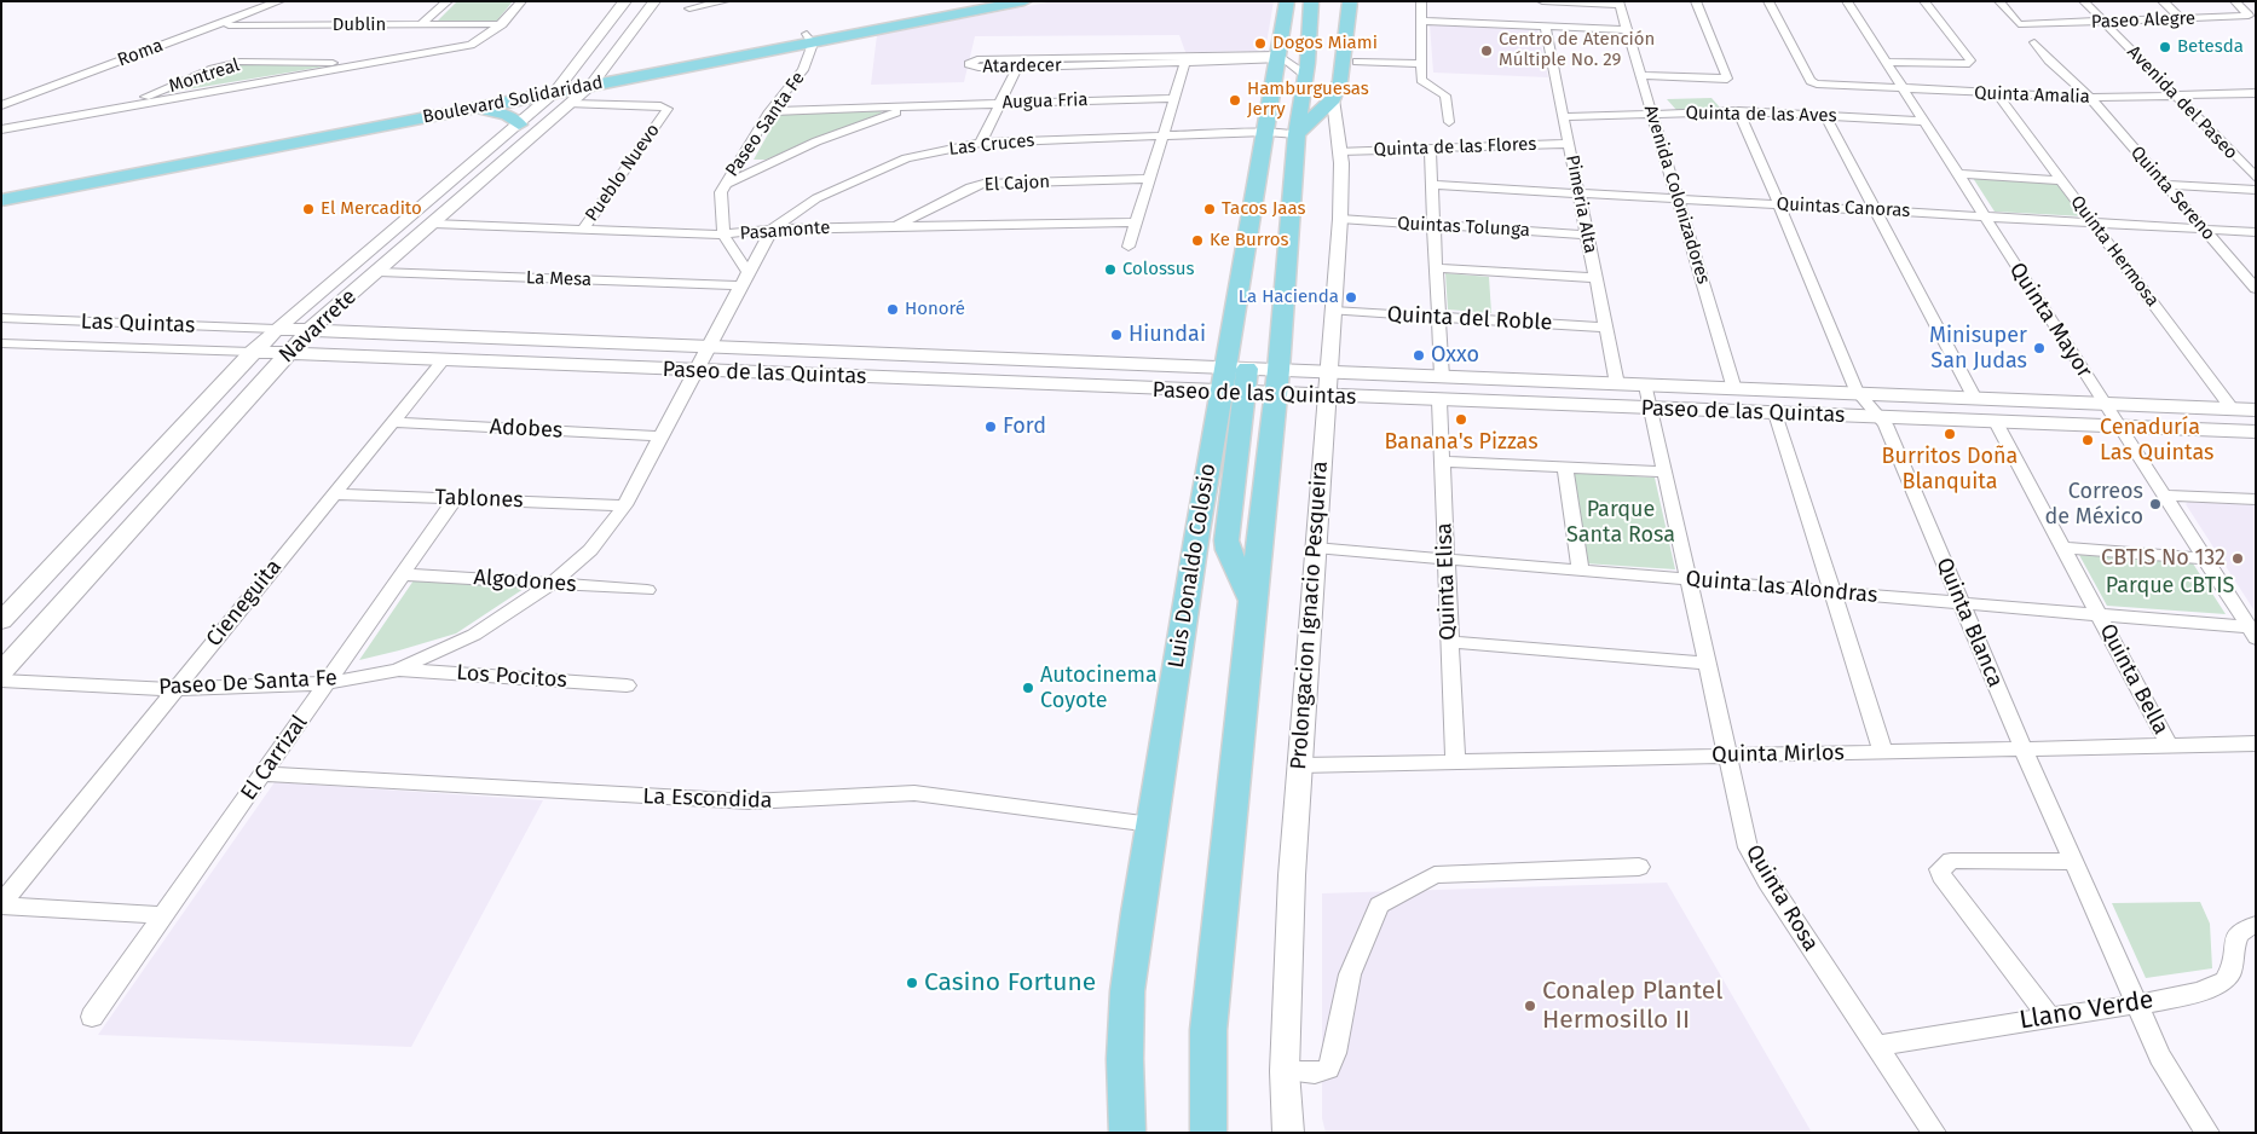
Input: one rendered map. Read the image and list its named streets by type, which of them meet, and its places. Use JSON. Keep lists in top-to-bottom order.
{
  "streets": {
    "main road": [
      "Boulevard Solidaridad",
      "Navarrete",
      "Paseo de las Quintas",
      "Luis Donaldo Colosio",
      "Prolongacion Ignacio Pesqueira"
    ],
    "street": [
      "Paseo Alegre",
      "Dublin",
      "Roma",
      "Atardecer",
      "Montreal",
      "Quinta Amalia",
      "Augua Fria",
      "Avenida del Paseo",
      "Quinta de las Aves",
      "Paseo Santa Fe",
      "Las Cruces",
      "Quinta de las Flores",
      "Pueblo Nuevo",
      "El Cajon",
      "Quinta Sereno",
      "Avenida Colonizadores",
      "Pimeria Alta",
      "Quintas Canoras",
      "Quintas Tolunga",
      "Pasamonte",
      "Quinta Hermosa",
      "La Mesa",
      "Quinta del Roble",
      "Quinta Mayor",
      "Las Quintas",
      "Adobes",
      "Tablones",
      "Algodones",
      "Quinta Elisa",
      "Quinta las Alondras",
      "Cieneguita",
      "Quinta Blanca",
      "Los Pocitos",
      "Quinta Bella",
      "Paseo De Santa Fe",
      "Quinta Mirlos",
      "El Carrizal",
      "La Escondida",
      "Quinta Rosa",
      "Llano Verde"
    ]
  },
  "crossings": [
    ["Paseo Alegre", "Avenida del Paseo"],
    ["Dublin", "Roma"],
    ["Dublin", "Montreal"],
    ["Atardecer", "Augua Fria"],
    ["Atardecer", "Luis Donaldo Colosio"],
    ["Quinta Amalia", "Avenida del Paseo"],
    ["Quinta Amalia", "Quinta Sereno"],
    ["Quinta Amalia", "Quinta Hermosa"],
    ["Quinta Amalia", "Quinta Mayor"],
    ["Boulevard Solidaridad", "Paseo Santa Fe"],
    ["Boulevard Solidaridad", "Pueblo Nuevo"],
    ["Boulevard Solidaridad", "Navarrete"],
    ["Augua Fria", "Paseo Santa Fe"],
    ["Quinta de las Aves", "Avenida Colonizadores"],
    ["Quinta de las Aves", "Pimeria Alta"],
    ["Quinta de las Aves", "Quinta Mayor"],
    ["Quinta de las Aves", "Quinta Blanca"],
    ["Paseo Santa Fe", "Las Cruces"],
    ["Paseo Santa Fe", "Pasamonte"],
    ["Paseo Santa Fe", "La Mesa"],
    ["Paseo Santa Fe", "Paseo De Santa Fe"],
    ["Las Cruces", "Pasamonte"],
    ["Las Cruces", "La Mesa"],
    ["Las Cruces", "Luis Donaldo Colosio"],
    ["Las Cruces", "Prolongacion Ignacio Pesqueira"],
    ["Las Cruces", "Paseo De Santa Fe"],
    ["Quinta de las Flores", "Pimeria Alta"],
    ["Quinta de las Flores", "Prolongacion Ignacio Pesqueira"],
    ["Pueblo Nuevo", "Pasamonte"],
    ["Pueblo Nuevo", "Navarrete"],
    ["El Cajon", "Pasamonte"],
    ["Quinta Sereno", "Quintas Canoras"],
    ["Avenida Colonizadores", "Quintas Canoras"],
    ["Avenida Colonizadores", "Paseo de las Quintas"],
    ["Pimeria Alta", "Quintas Canoras"],
    ["Pimeria Alta", "Quintas Tolunga"],
    ["Pimeria Alta", "Quinta del Roble"],
    ["Pimeria Alta", "Paseo de las Quintas"],
    ["Quintas Canoras", "Quinta Hermosa"],
    ["Quintas Canoras", "Quinta Mayor"],
    ["Quintas Canoras", "Quinta Blanca"],
    ["Quintas Tolunga", "Prolongacion Ignacio Pesqueira"],
    ["Pasamonte", "Navarrete"],
    ["Quinta Hermosa", "Paseo de las Quintas"],
    ["La Mesa", "Navarrete"],
    ["La Mesa", "Paseo De Santa Fe"],
    ["Quinta del Roble", "Prolongacion Ignacio Pesqueira"],
    ["Quinta Mayor", "Paseo de las Quintas"],
    ["Quinta Mayor", "Quinta las Alondras"],
    ["Las Quintas", "Navarrete"],
    ["Las Quintas", "Paseo de las Quintas"],
    ["Navarrete", "Paseo de las Quintas"],
    ["Paseo de las Quintas", "Luis Donaldo Colosio"],
    ["Paseo de las Quintas", "Quinta Elisa"],
    ["Paseo de las Quintas", "Cieneguita"],
    ["Paseo de las Quintas", "Prolongacion Ignacio Pesqueira"],
    ["Paseo de las Quintas", "Quinta Blanca"],
    ["Paseo de las Quintas", "Quinta Bella"],
    ["Paseo de las Quintas", "Paseo De Santa Fe"],
    ["Paseo de las Quintas", "Quinta Rosa"],
    ["Adobes", "Cieneguita"],
    ["Adobes", "Paseo De Santa Fe"],
    ["Tablones", "Cieneguita"],
    ["Tablones", "Paseo De Santa Fe"],
    ["Tablones", "El Carrizal"],
    ["Luis Donaldo Colosio", "La Escondida"],
    ["Algodones", "Paseo De Santa Fe"],
    ["Algodones", "El Carrizal"],
    ["Quinta Elisa", "Quinta las Alondras"],
    ["Quinta Elisa", "Quinta Mirlos"],
    ["Quinta las Alondras", "Prolongacion Ignacio Pesqueira"],
    ["Quinta las Alondras", "Quinta Blanca"],
    ["Quinta las Alondras", "Quinta Bella"],
    ["Quinta las Alondras", "Quinta Rosa"],
    ["Cieneguita", "Paseo De Santa Fe"],
    ["Prolongacion Ignacio Pesqueira", "Quinta Mirlos"],
    ["Quinta Blanca", "Quinta Mirlos"],
    ["Quinta Blanca", "Llano Verde"],
    ["Los Pocitos", "Paseo De Santa Fe"],
    ["Quinta Bella", "Quinta Mirlos"],
    ["Paseo De Santa Fe", "El Carrizal"],
    ["Quinta Mirlos", "Quinta Rosa"],
    ["El Carrizal", "La Escondida"],
    ["Quinta Rosa", "Llano Verde"]
  ],
  "parks": ["Parque Santa Rosa", "Parque CBTIS"],
  "places": [
    "Dogos Miami",
    "Betesda",
    "Centro de Atención Múltiple No. 29",
    "Hamburguesas Jerry",
    "El Mercadito",
    "Tacos Jaas",
    "Ke Burros",
    "Colossus",
    "La Hacienda",
    "Honoré",
    "Hiundai",
    "Minisuper San Judas",
    "Oxxo",
    "Banana's Pizzas",
    "Ford",
    "Burritos Doña Blanquita",
    "Cenaduría Las Quintas",
    "Correos de México",
    "CBTIS No 132",
    "Autocinema Coyote",
    "Casino Fortune",
    "Conalep Plantel Hermosillo II"
  ]
}
